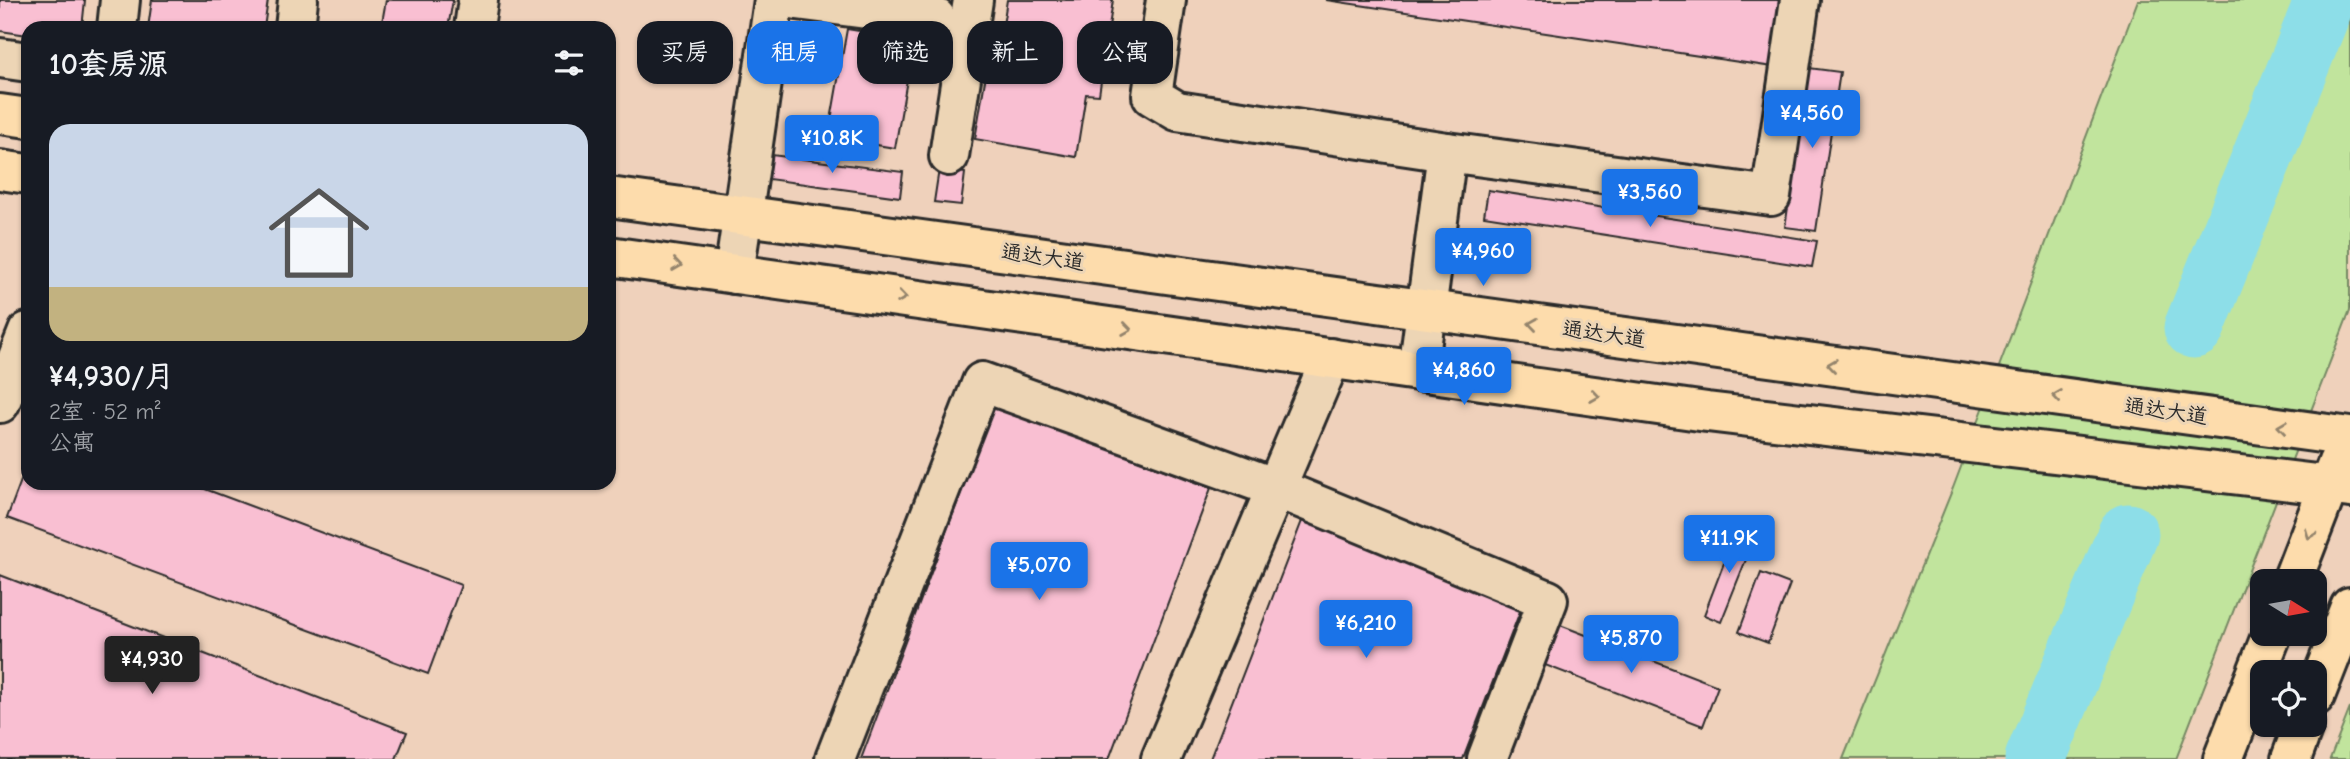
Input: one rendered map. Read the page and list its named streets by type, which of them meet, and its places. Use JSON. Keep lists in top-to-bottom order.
{
  "streets": {
    "main road": ["通达大道"]
  },
  "north": "right",
  "page": {
    "chip": [
      "买房",
      "租房",
      "筛选",
      "新上",
      "公寓"
    ],
    "heading": "10套房源",
    "price": [
      "¥4,560",
      "¥10.8K",
      "¥3,560",
      "¥4,960",
      "¥4,860",
      "¥11.9K",
      "¥5,070",
      "¥6,210",
      "¥5,870",
      "¥4,930"
    ],
    "list": [
      {
        "name": "¥4,930/月",
        "note": "2室 · 52 m² · 公寓"
      }
    ]
  }
}
